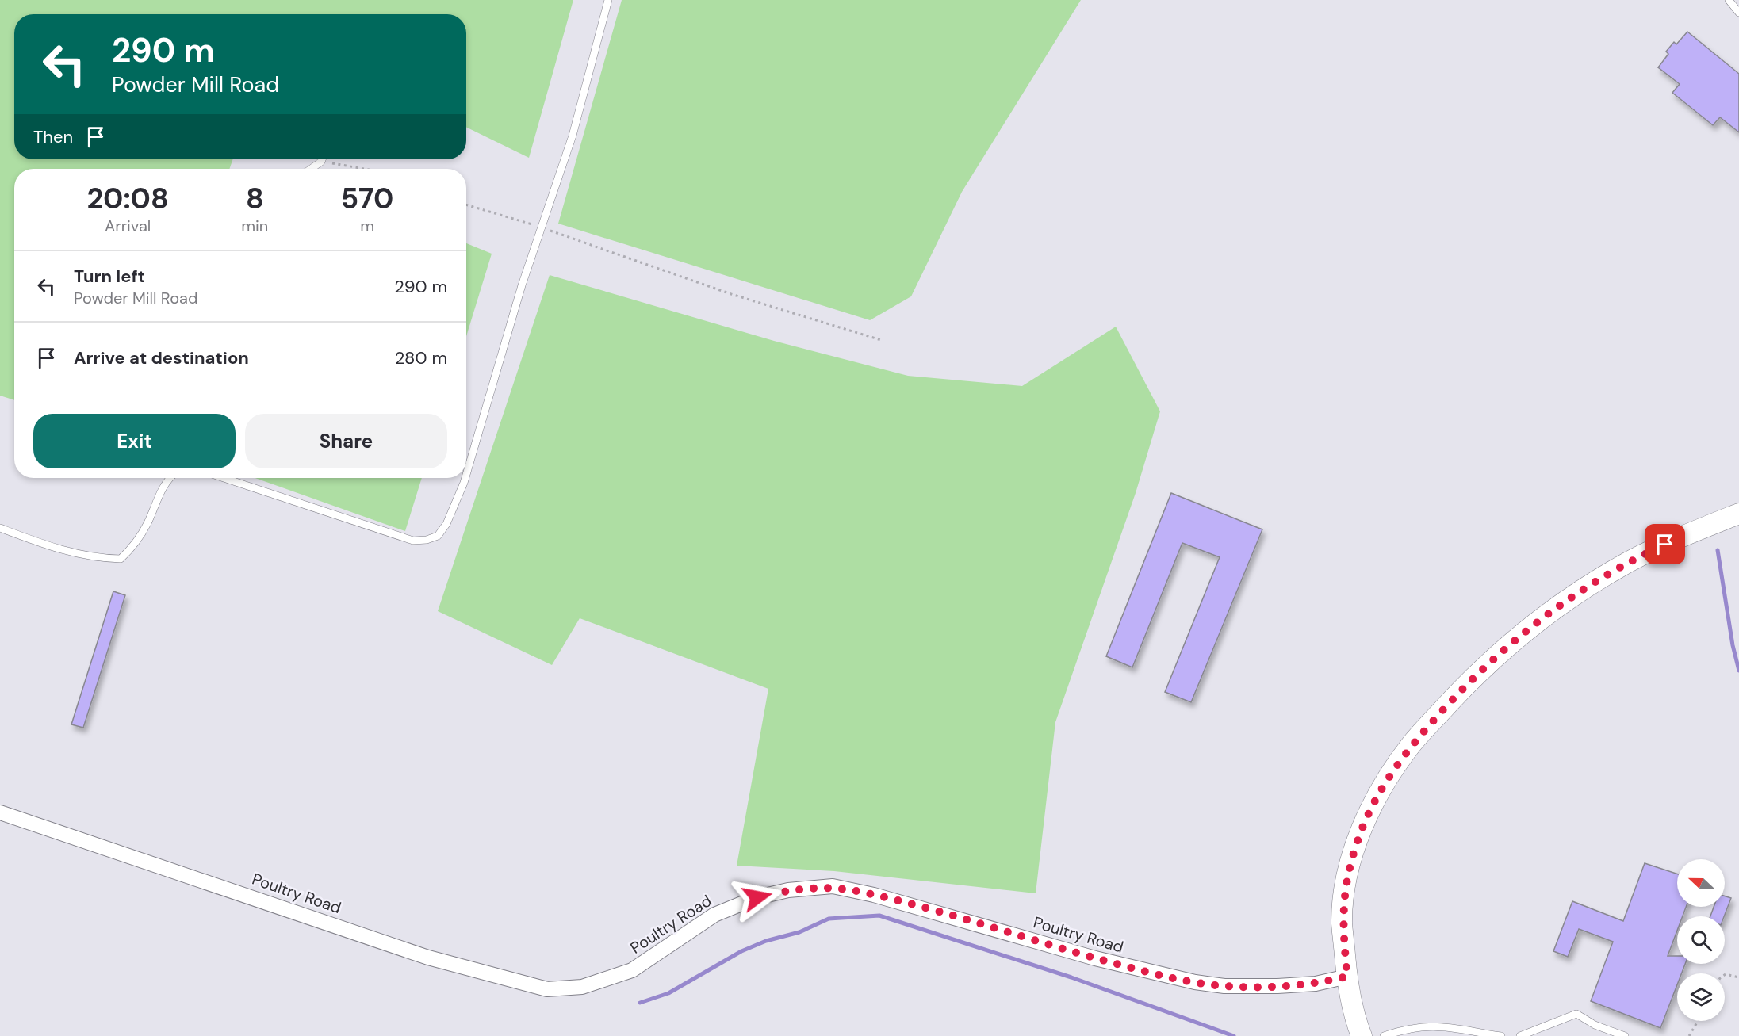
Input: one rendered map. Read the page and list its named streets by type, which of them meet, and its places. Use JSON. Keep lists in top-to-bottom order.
{
  "streets": {
    "street": ["Poultry Road"]
  },
  "north": "left",
  "page": {
    "turn": ["290 m", "Powder Mill Road"],
    "then": "Then",
    "eta": [
      "20:08",
      "Arrival",
      "8",
      "min",
      "570",
      "m"
    ],
    "list": [
      {
        "name": "Turn left",
        "note": "Powder Mill Road",
        "value": "290 m"
      },
      {
        "name": "Arrive at destination",
        "value": "280 m"
      }
    ],
    "buttons": ["Exit", "Share"]
  }
}
